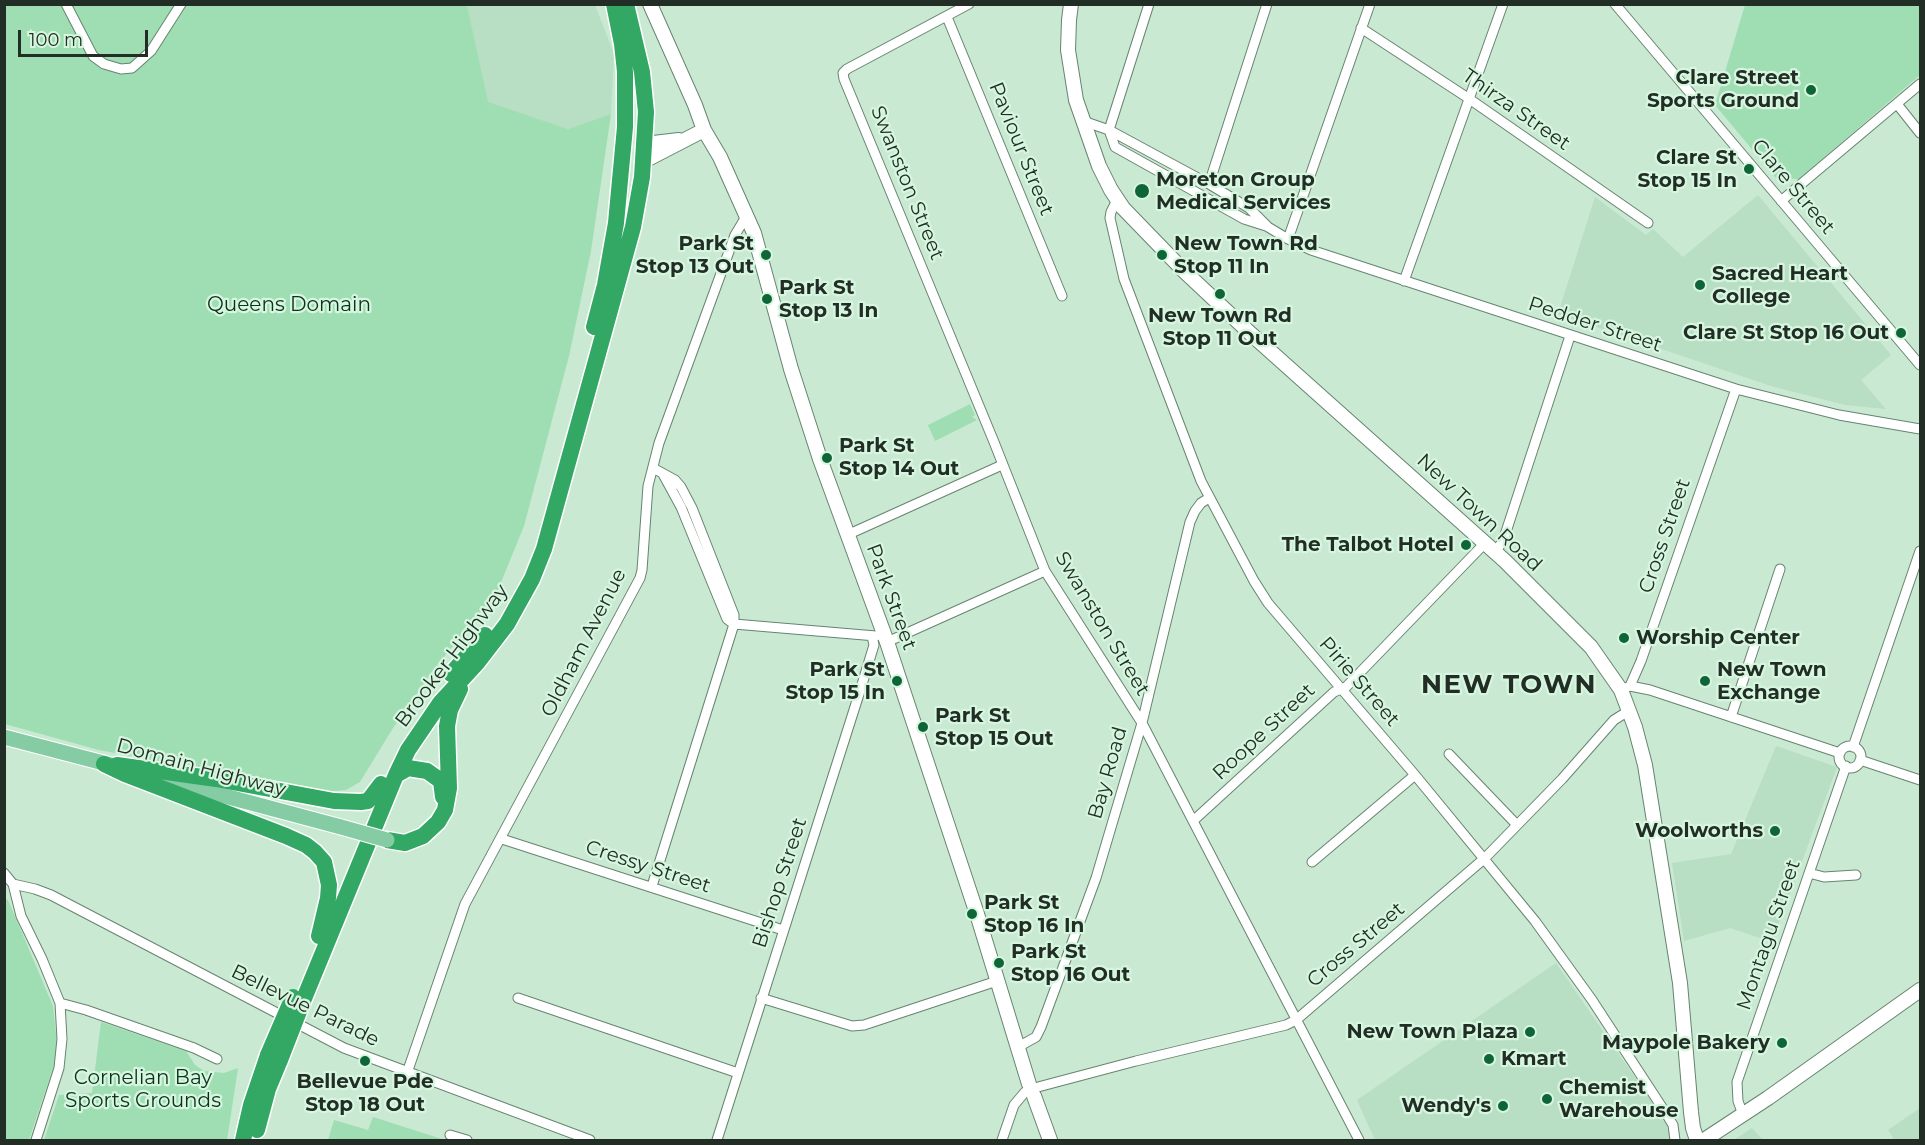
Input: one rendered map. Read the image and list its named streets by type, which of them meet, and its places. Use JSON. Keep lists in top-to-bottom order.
{
  "streets": {
    "highway": ["Brooker Highway"],
    "main road": ["Domain Highway"],
    "street": [
      "Thirza Street",
      "Paviour Street",
      "Swanston Street",
      "Clare Street",
      "Pedder Street",
      "New Town Road",
      "Cross Street",
      "Park Street",
      "Oldham Avenue",
      "Pirie Street",
      "Roope Street",
      "Bay Road",
      "Cressy Street",
      "Bishop Street",
      "Montagu Street",
      "Bellevue Parade"
    ]
  },
  "crossings": [
    ["Paviour Street", "Swanston Street"],
    ["Swanston Street", "Cross Street"],
    ["Swanston Street", "Roope Street"],
    ["Swanston Street", "Bay Road"],
    ["Pedder Street", "New Town Road"],
    ["Pedder Street", "Cross Street"],
    ["Pedder Street", "Roope Street"],
    ["New Town Road", "Cross Street"],
    ["New Town Road", "Pirie Street"],
    ["New Town Road", "Roope Street"],
    ["Cross Street", "Park Street"],
    ["Cross Street", "Pirie Street"],
    ["Park Street", "Oldham Avenue"],
    ["Park Street", "Bay Road"],
    ["Park Street", "Bishop Street"],
    ["Oldham Avenue", "Cressy Street"],
    ["Oldham Avenue", "Bellevue Parade"],
    ["Pirie Street", "Roope Street"],
    ["Pirie Street", "Bay Road"],
    ["Cressy Street", "Bishop Street"]
  ],
  "districts": ["NEW TOWN"],
  "parks": ["Queens Domain", "Cornelian Bay Sports Grounds"],
  "places": [
    "Clare Street Sports Ground",
    "Clare St Stop 15 In",
    "Moreton Group Medical Services",
    "Park St Stop 13 Out",
    "New Town Rd Stop 11 In",
    "Sacred Heart College",
    "New Town Rd Stop 11 Out",
    "Park St Stop 13 In",
    "Clare St Stop 16 Out",
    "Park St Stop 14 Out",
    "The Talbot Hotel",
    "Worship Center",
    "Park St Stop 15 In",
    "New Town Exchange",
    "Park St Stop 15 Out",
    "Woolworths",
    "Park St Stop 16 In",
    "Park St Stop 16 Out",
    "New Town Plaza",
    "Maypole Bakery",
    "Kmart",
    "Bellevue Pde Stop 18 Out",
    "Chemist Warehouse",
    "Wendy's"
  ],
  "scale_bar": "100 m"
}
